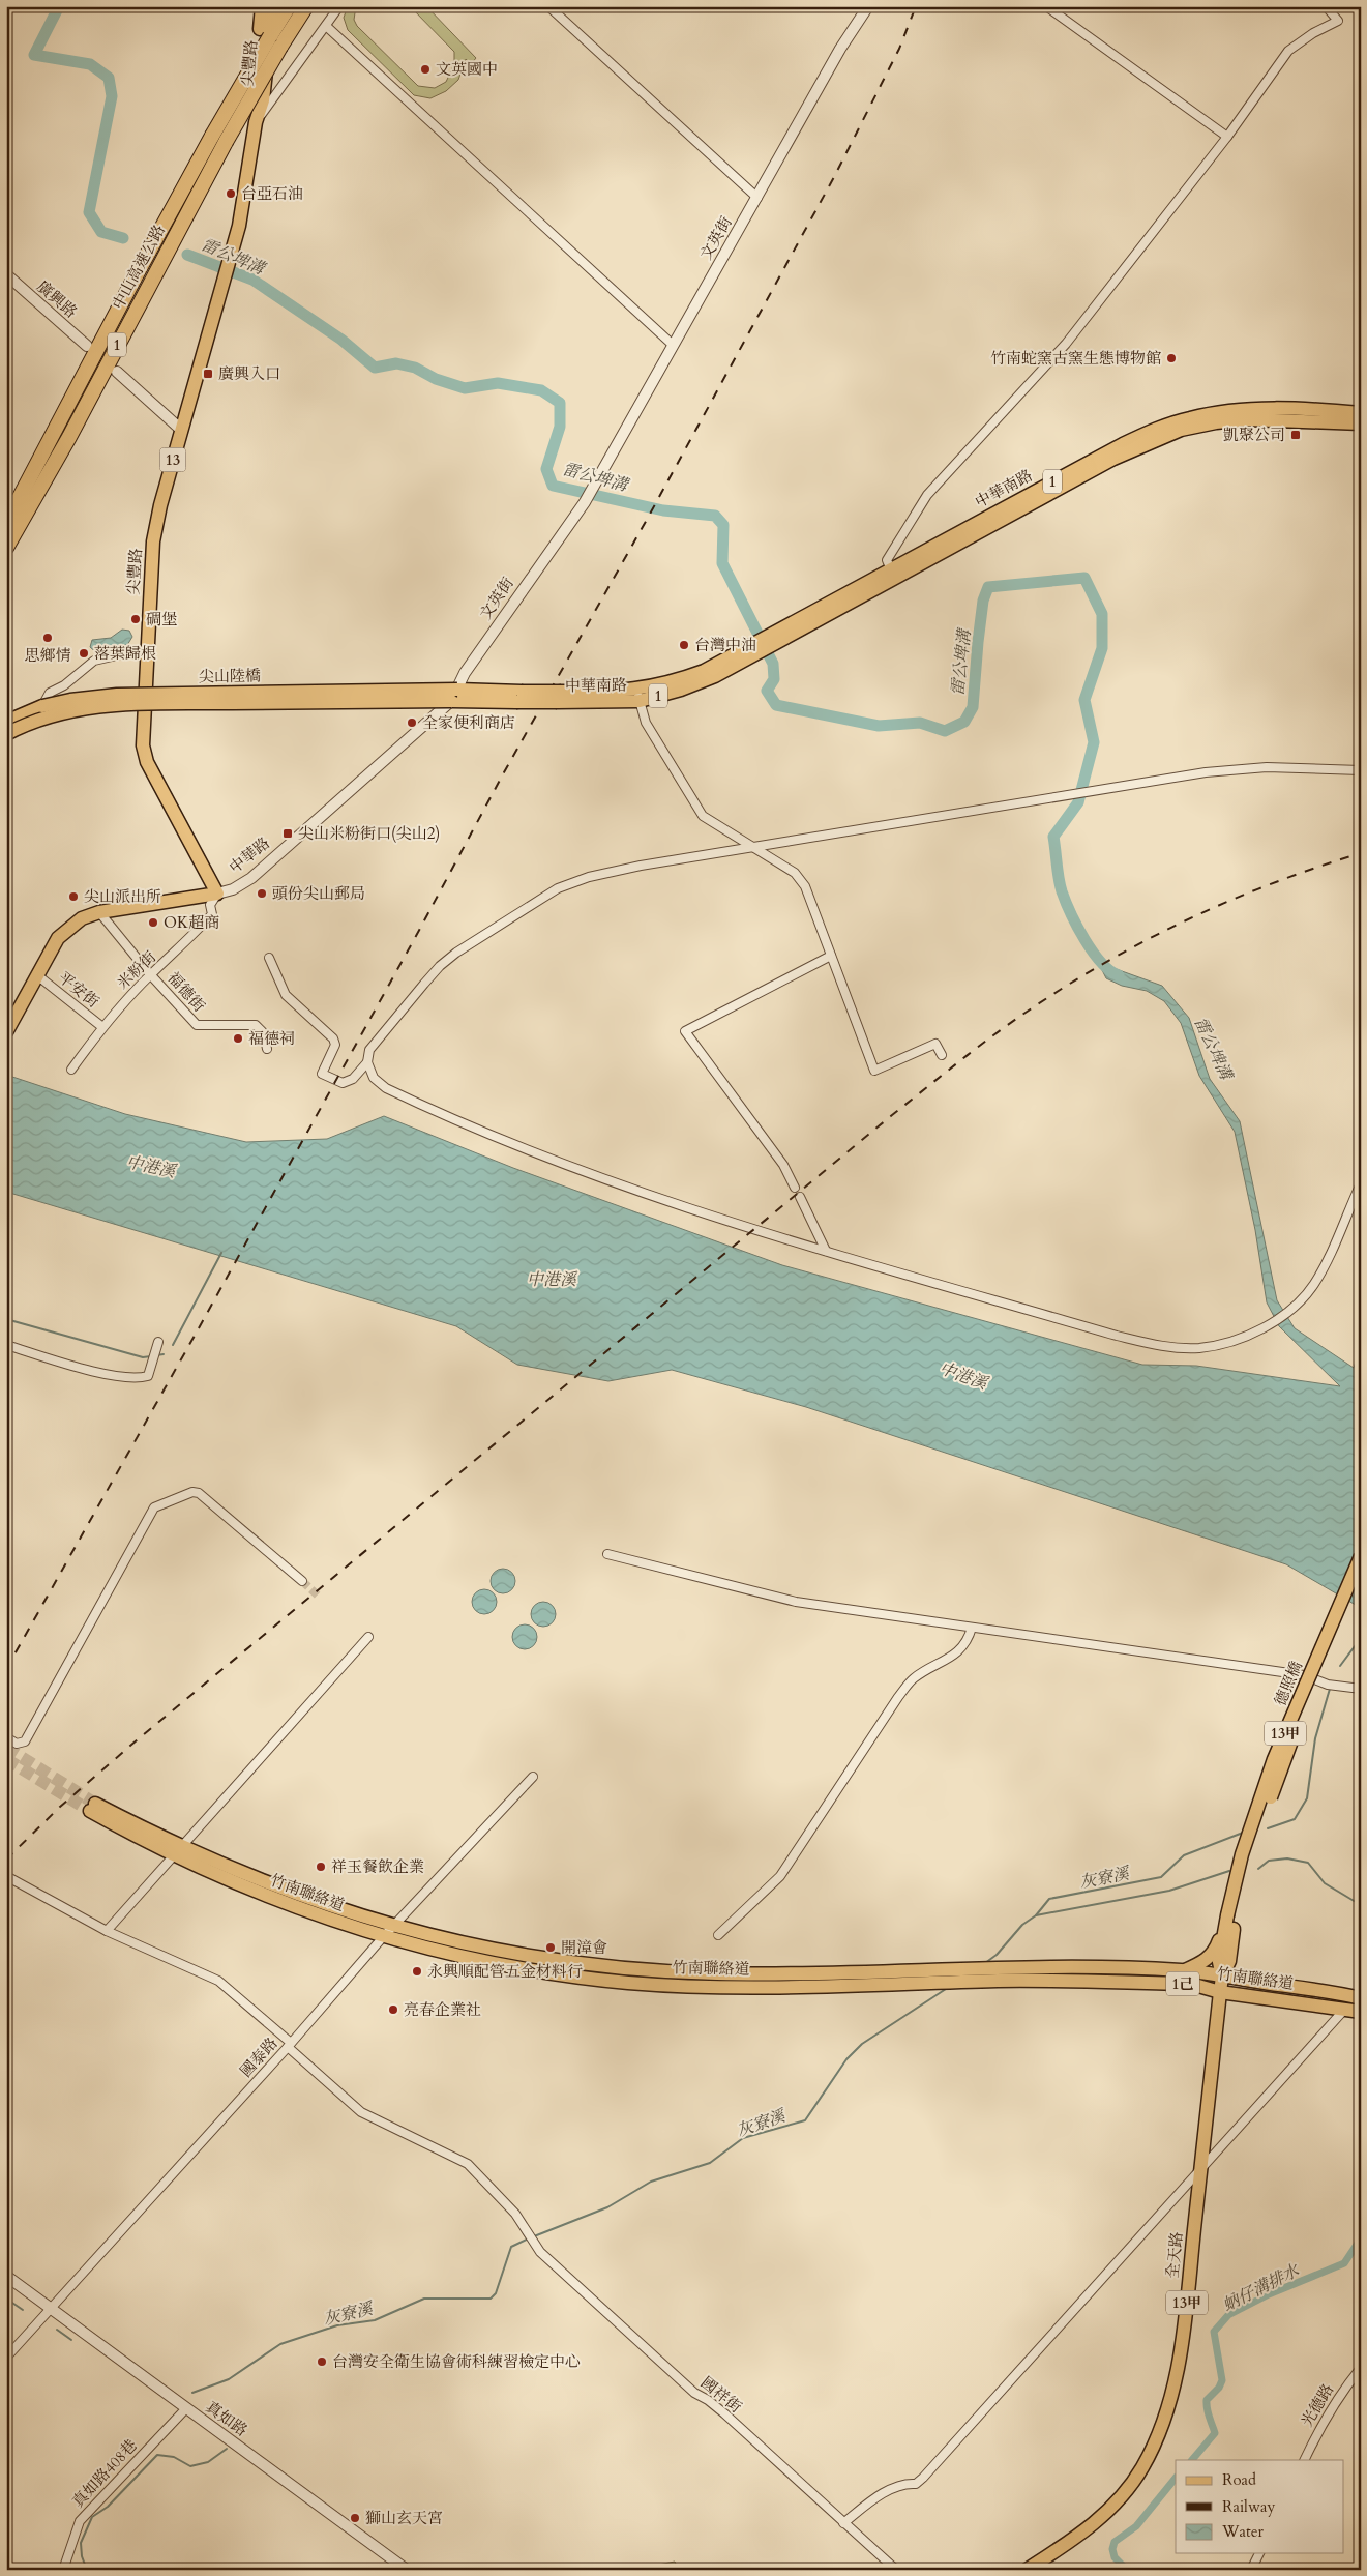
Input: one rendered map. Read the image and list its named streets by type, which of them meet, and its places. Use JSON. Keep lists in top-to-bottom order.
{
  "streets": {
    "highway": ["中山高速公路", "1"],
    "main road": [
      "尖豐路",
      "13",
      "中華南路",
      "尖山陸橋",
      "中華路",
      "德照橋",
      "13甲",
      "竹南聯絡道",
      "1己",
      "全天路"
    ],
    "street": [
      "文英街",
      "廣興路",
      "米粉街",
      "平安街",
      "福德街",
      "國泰路",
      "國祥街",
      "光德路",
      "真如路",
      "真如路408巷"
    ]
  },
  "crossings": [
    ["尖豐路", "中華路"],
    ["尖豐路", "米粉街"],
    ["文英街", "中華南路"],
    ["文英街", "尖山陸橋"],
    ["文英街", "中華路"],
    ["中華南路", "尖山陸橋"],
    ["中華南路", "中華路"],
    ["尖山陸橋", "中華路"],
    ["中華路", "米粉街"],
    ["中華路", "平安街"],
    ["中華路", "福德街"],
    ["米粉街", "平安街"],
    ["米粉街", "福德街"],
    ["德照橋", "13甲"],
    ["13甲", "竹南聯絡道"],
    ["13甲", "全天路"],
    ["竹南聯絡道", "國泰路"],
    ["竹南聯絡道", "全天路"],
    ["國泰路", "國祥街"],
    ["國泰路", "真如路"],
    ["真如路", "真如路408巷"]
  ],
  "water": [
    "雷公埤溝",
    "中港溪",
    "灰寮溪",
    "蚋仔溝排水"
  ],
  "places": {
    "other": [
      "文英國中",
      "台亞石油",
      "竹南蛇窯古窯生態博物館",
      "碉堡",
      "思鄉情",
      "台灣中油",
      "落葉歸根",
      "全家便利商店",
      "頭份尖山郵局",
      "尖山派出所",
      "OK超商",
      "福德祠",
      "祥玉餐飲企業",
      "開漳會",
      "永興順配管五金材料行",
      "亮春企業社",
      "台灣安全衛生協會術科練習檢定中心",
      "獅山玄天宮"
    ],
    "transit": ["廣興入口", "凱聚公司", "尖山米粉街口(尖山2)"]
  },
  "legend": ["Road", "Railway", "Water"]
}
